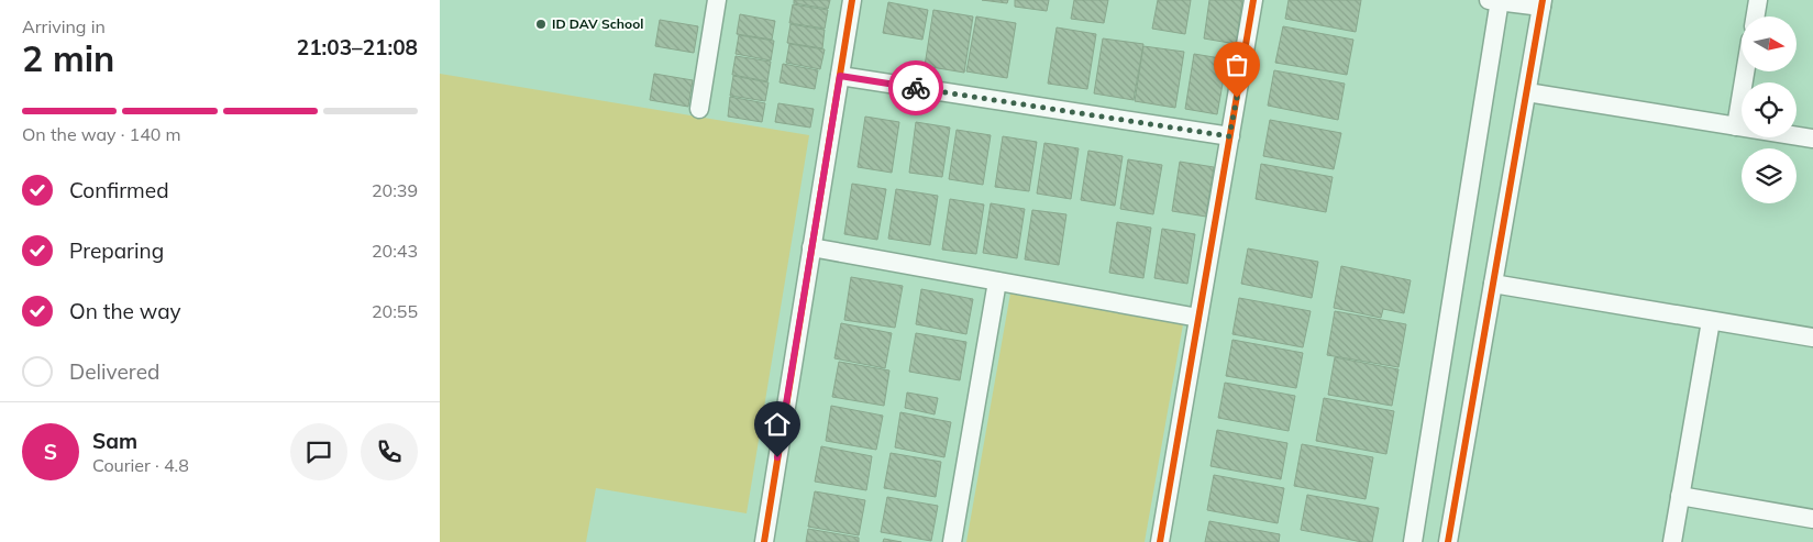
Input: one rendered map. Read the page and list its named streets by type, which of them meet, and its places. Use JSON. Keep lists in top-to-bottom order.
{
  "places": ["ID DAV School"],
  "north": "right",
  "page": {
    "heading": ["2 min", "Arriving in", "21:03–21:08"],
    "panel": ["Sam", "Courier · 4.8"],
    "bar": "On the way · 140 m",
    "list": [
      ["Confirmed", "20:39"],
      ["Preparing", "20:43"],
      ["On the way", "20:55"],
      "Delivered"
    ],
    "round": "S"
  }
}
